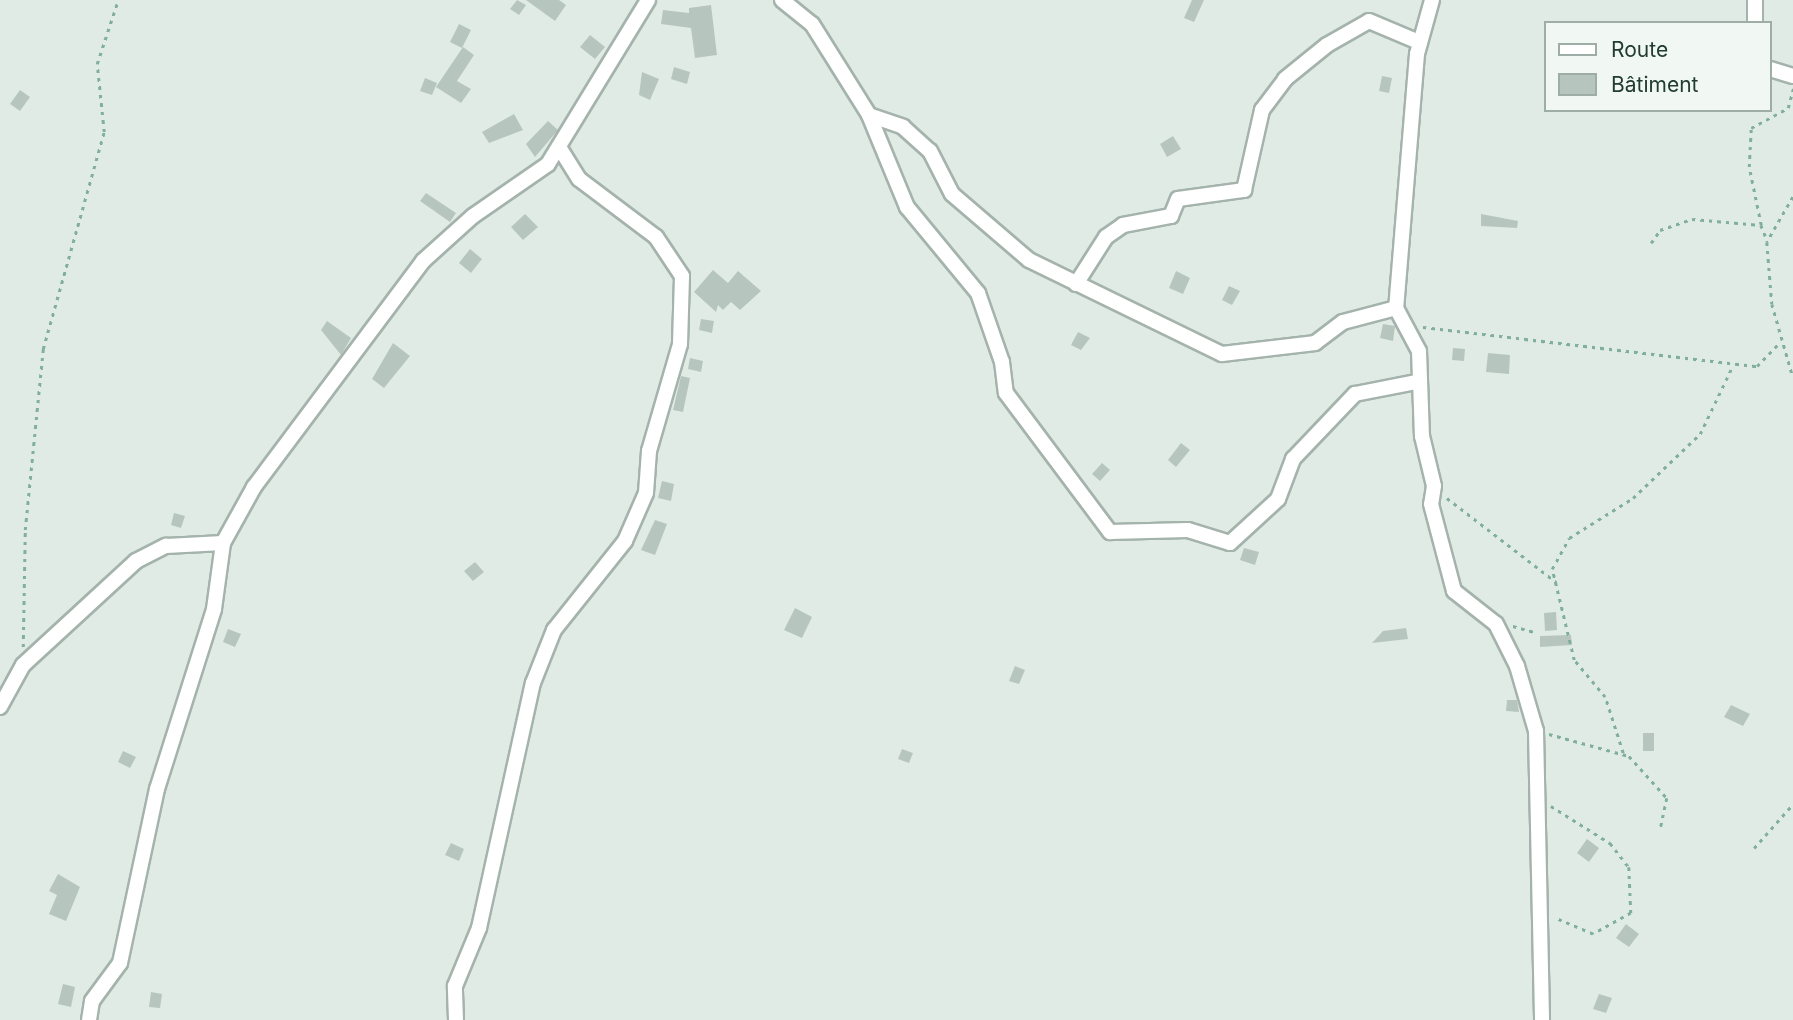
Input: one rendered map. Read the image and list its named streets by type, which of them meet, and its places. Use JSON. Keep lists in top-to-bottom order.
{
  "legend": ["Route", "Bâtiment"]
}
